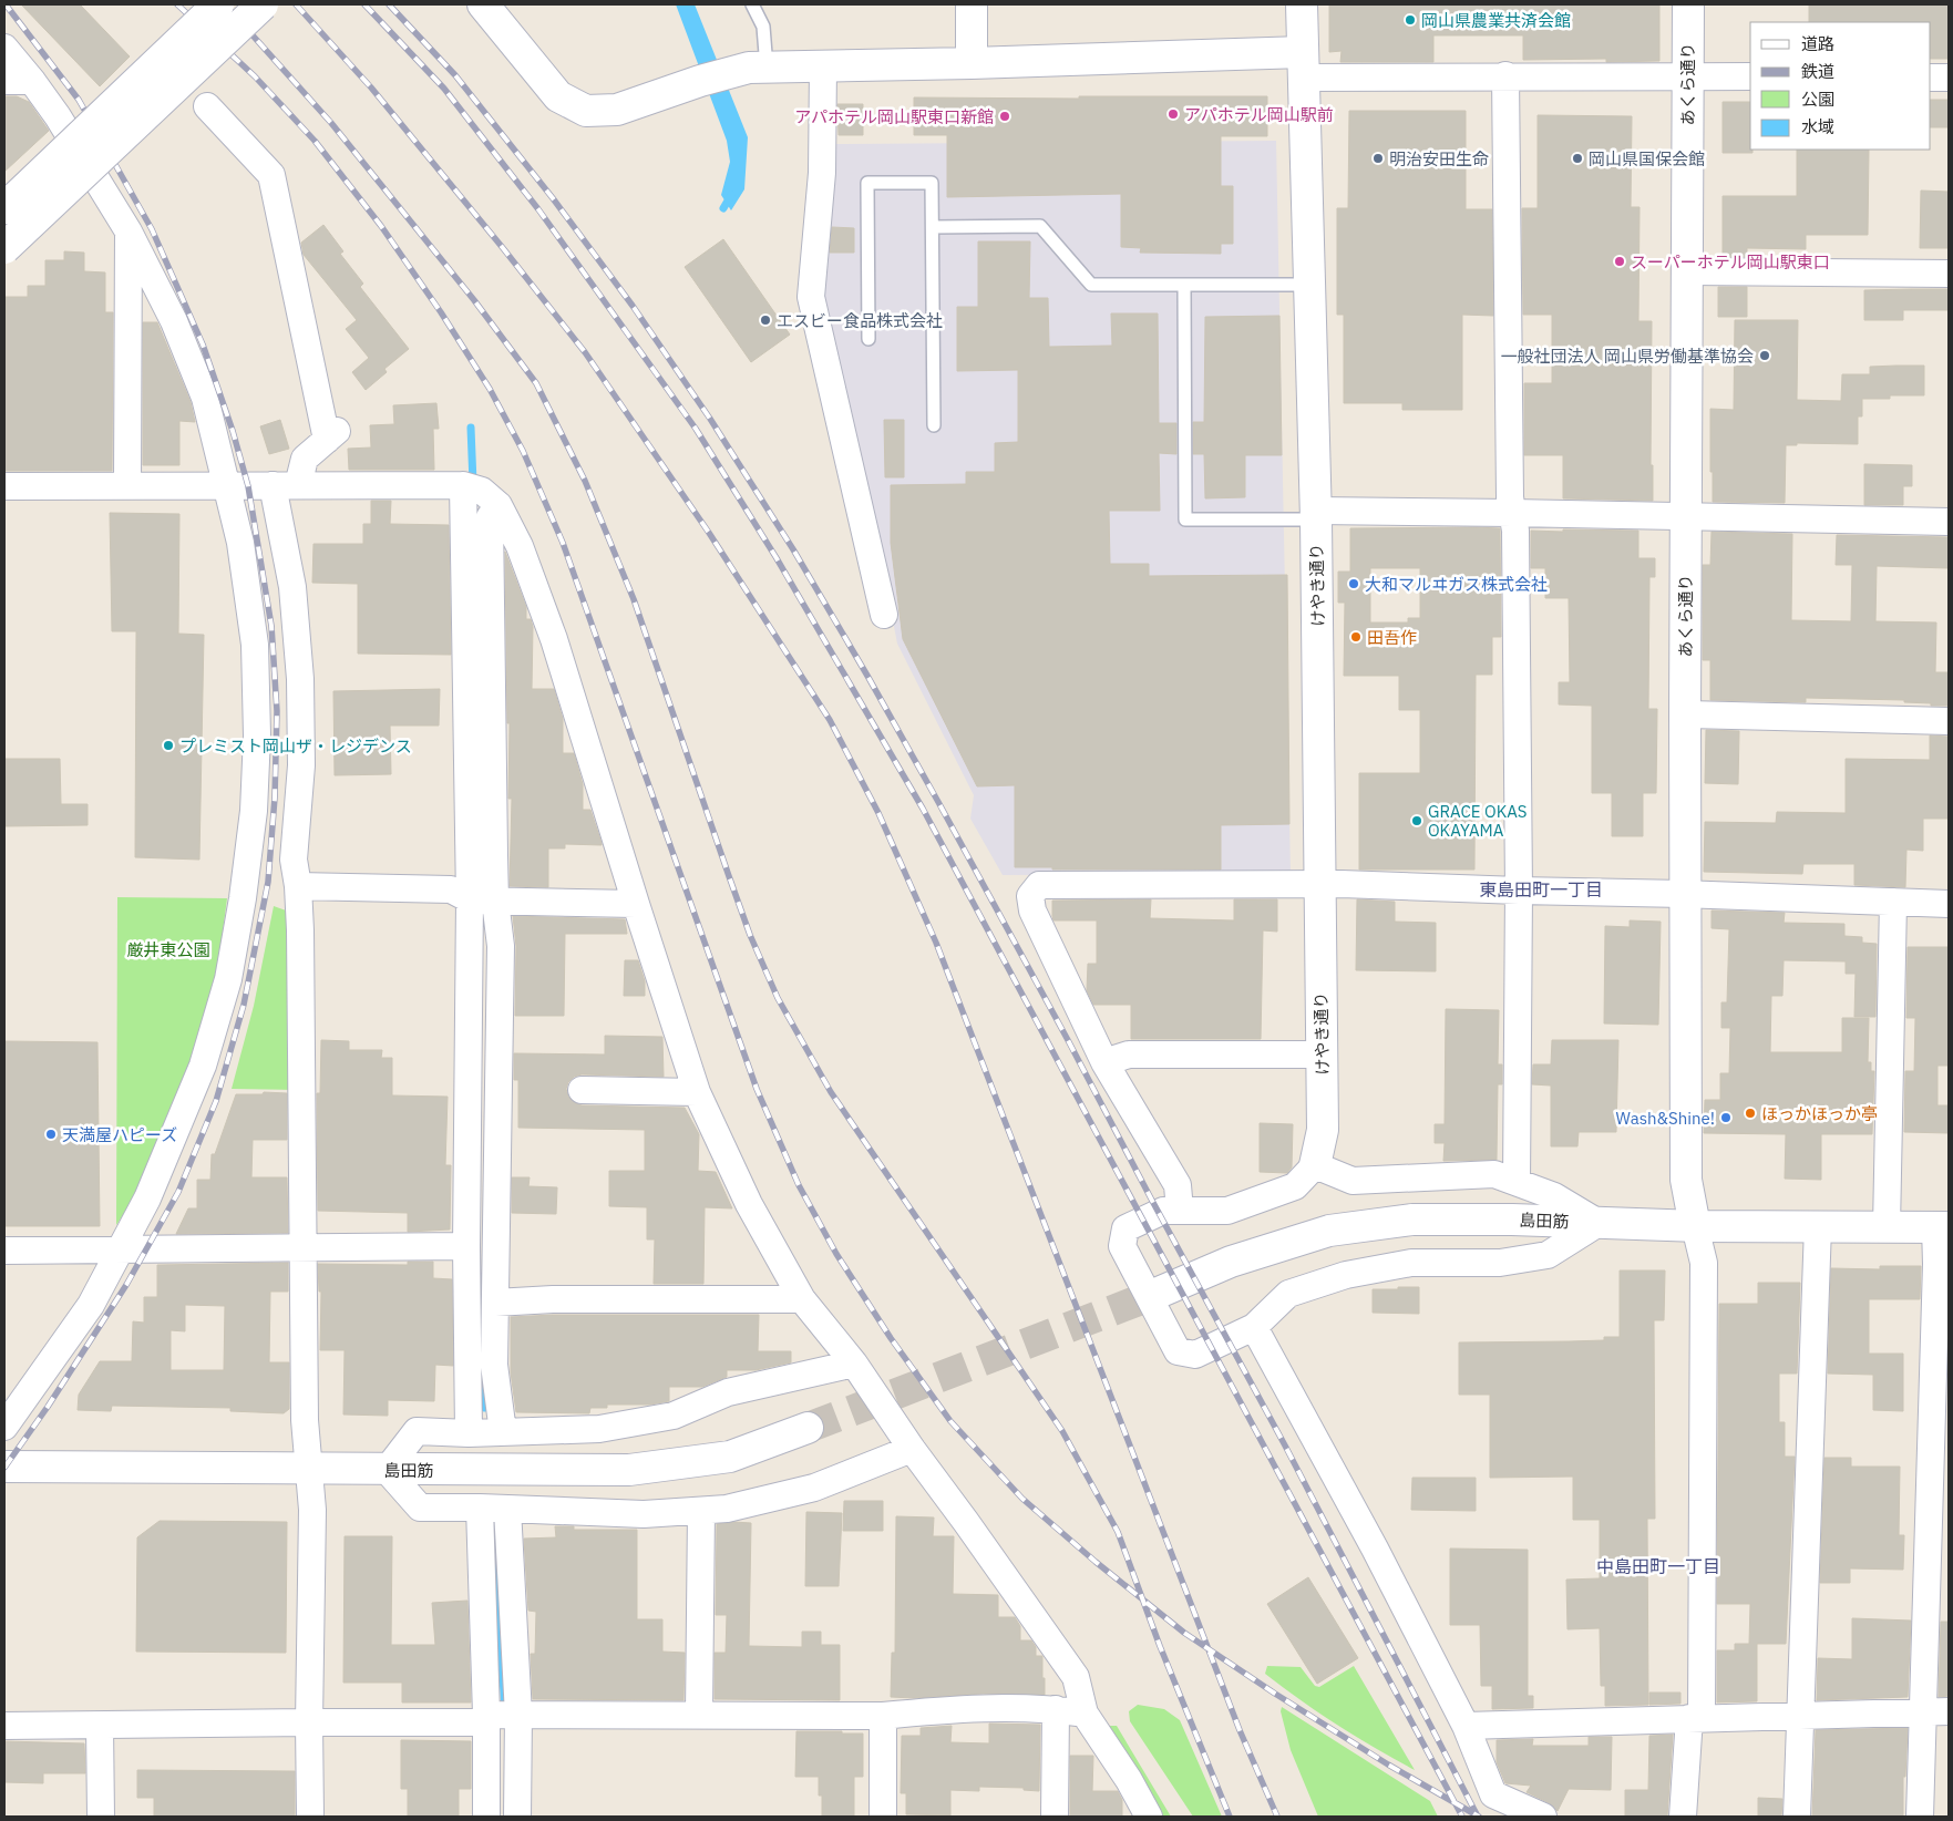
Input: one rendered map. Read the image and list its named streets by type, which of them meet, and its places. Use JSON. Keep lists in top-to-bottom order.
{
  "streets": {
    "street": ["あくら通り", "けやき通り", "島田筋"]
  },
  "crossings": [
    ["あくら通り", "島田筋"]
  ],
  "districts": ["東島田町一丁目", "中島田町一丁目"],
  "parks": ["厳井東公園"],
  "places": [
    "岡山県農業共済会館",
    "アパホテル岡山駅前",
    "アパホテル岡山駅東口新館",
    "明治安田生命",
    "岡山県国保会館",
    "スーパーホテル岡山駅東口",
    "エスビー食品株式会社",
    "一般社団法人 岡山県労働基準協会",
    "大和マルヰガス株式会社",
    "田吾作",
    "プレミスト岡山ザ・レジデンス",
    "GRACE OKAS OKAYAMA",
    "ほっかほっか亭",
    "Wash&Shine!",
    "天満屋ハピーズ"
  ],
  "legend": [
    "道路",
    "鉄道",
    "公園",
    "水域"
  ]
}
